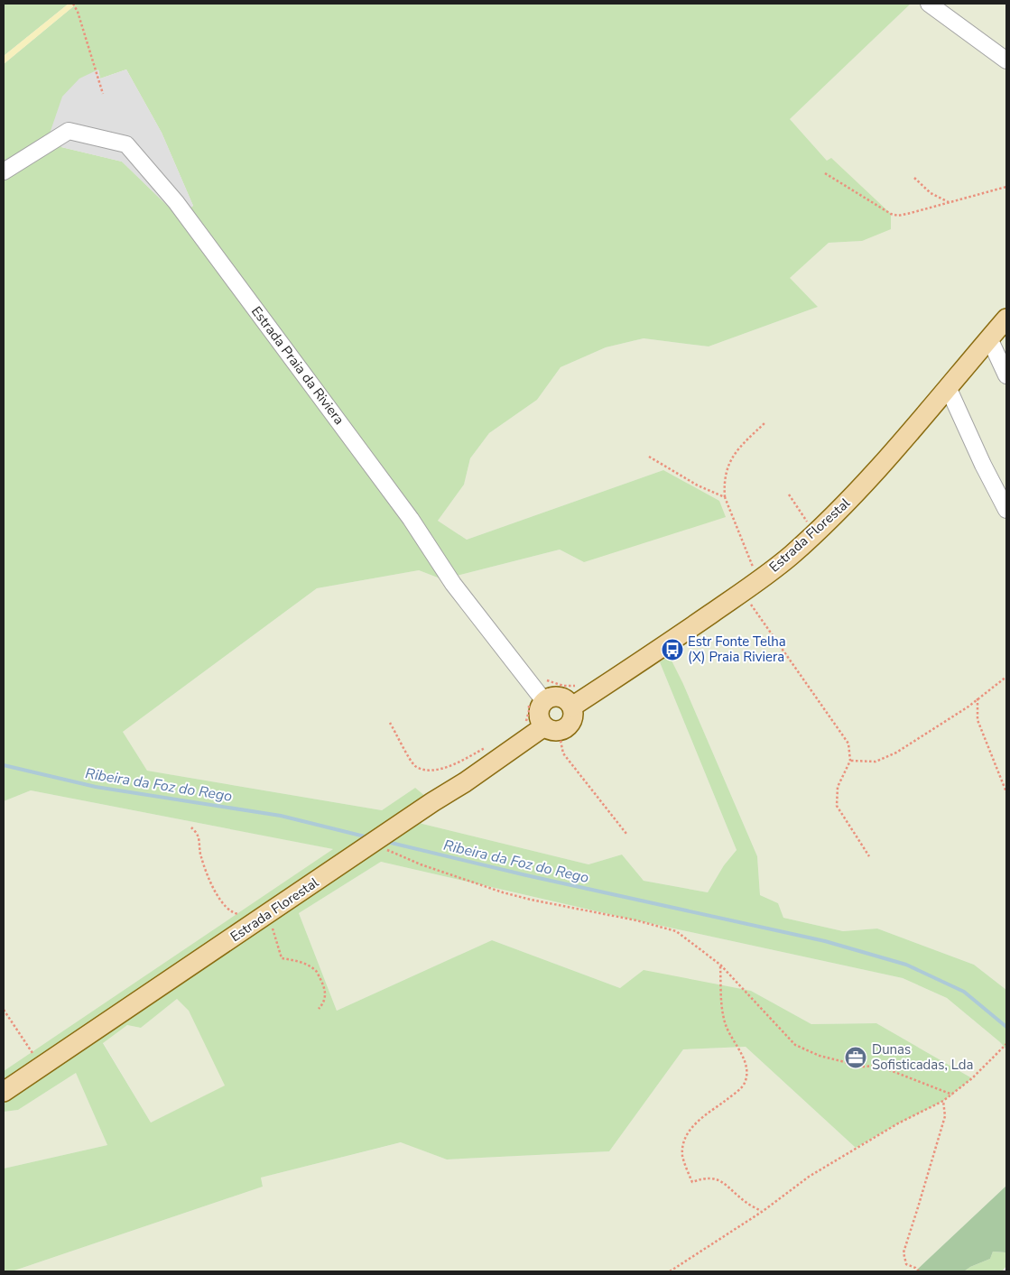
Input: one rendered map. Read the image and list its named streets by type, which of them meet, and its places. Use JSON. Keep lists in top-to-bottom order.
{
  "streets": {
    "main road": ["Estrada Florestal"],
    "street": ["Estrada Praia da Riviera"]
  },
  "crossings": [
    ["Estrada Praia da Riviera", "Estrada Florestal"]
  ],
  "water": ["Ribeira da Foz do Rego"],
  "places": {
    "bus stop": ["Estr Fonte Telha (X) Praia Riviera"],
    "office": ["Dunas Sofisticadas, Lda"]
  }
}
